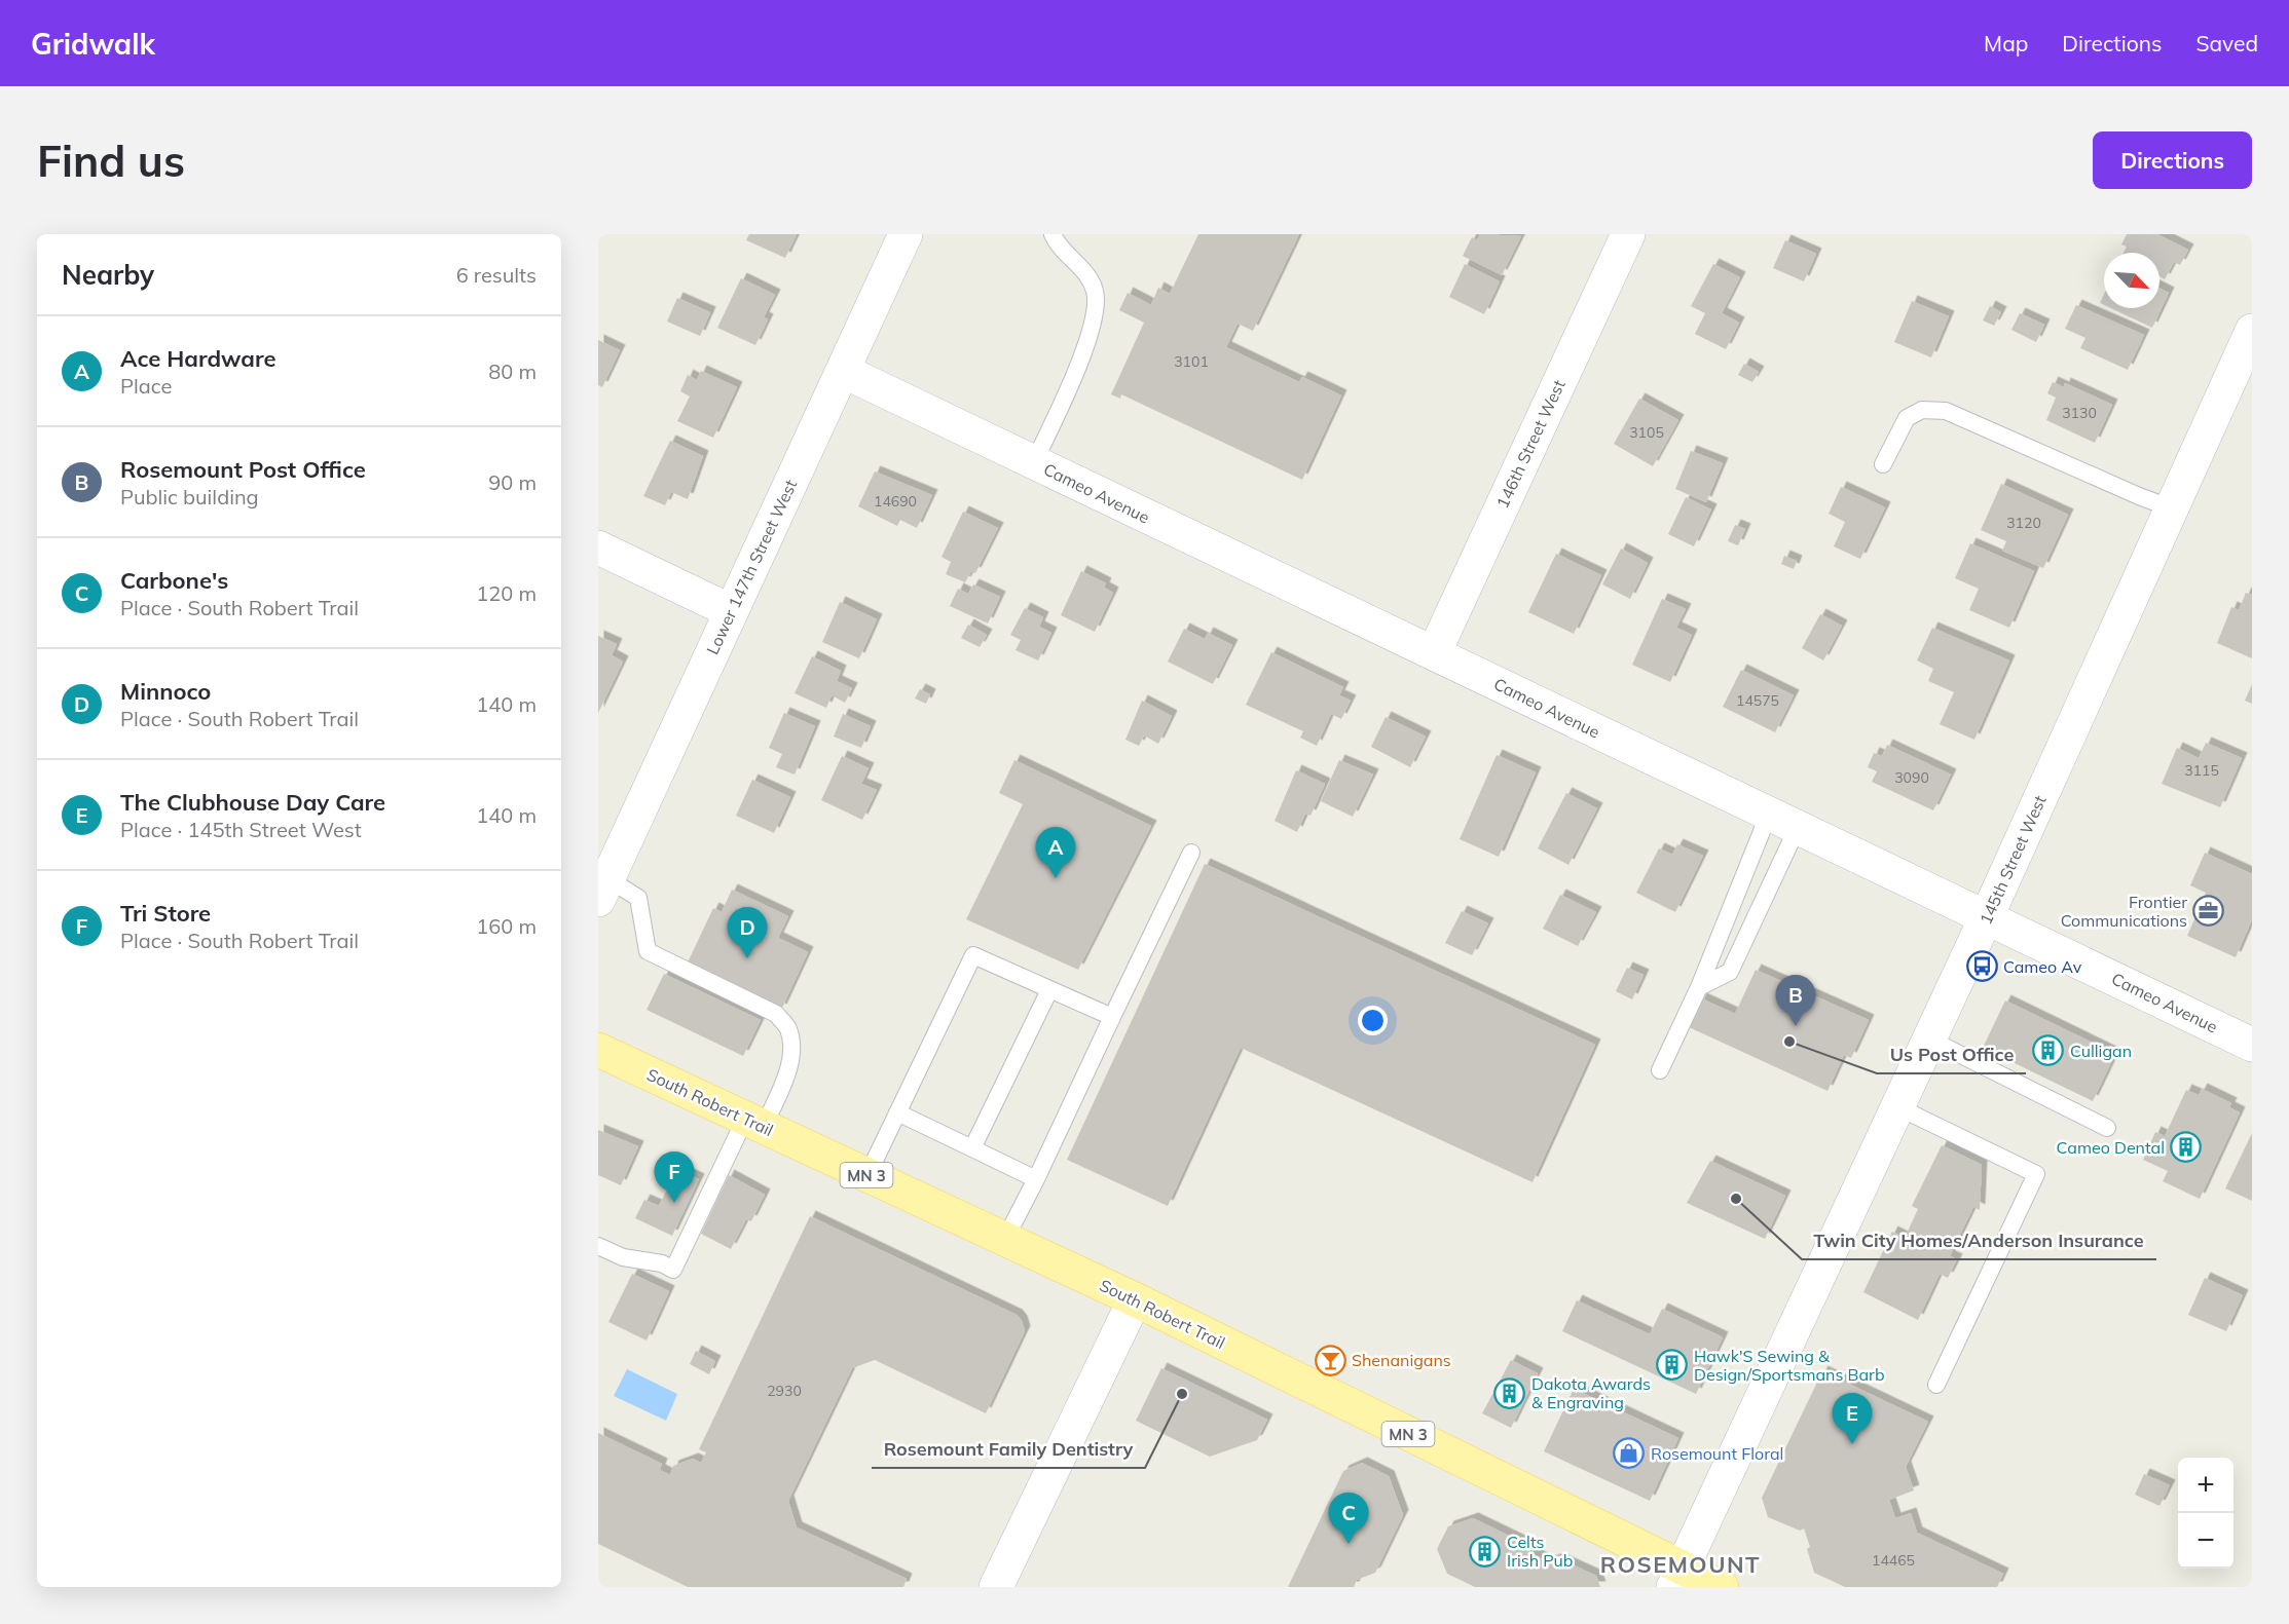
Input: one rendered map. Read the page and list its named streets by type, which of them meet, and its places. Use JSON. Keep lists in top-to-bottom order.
{
  "streets": {
    "main road": ["South Robert Trail", "MN 3"],
    "street": [
      "146th Street West",
      "Cameo Avenue",
      "Lower 147th Street West",
      "145th Street West"
    ]
  },
  "crossings": [
    ["146th Street West", "Cameo Avenue"],
    ["Cameo Avenue", "Lower 147th Street West"],
    ["Cameo Avenue", "145th Street West"],
    ["145th Street West", "South Robert Trail"]
  ],
  "districts": ["ROSEMOUNT"],
  "places": {
    "office": ["Frontier Communications"],
    "bus stop": ["Cameo Av"],
    "other": ["Us Post Office", "Twin City Homes/Anderson Insurance", "Rosemount Family Dentistry"],
    "building": [
      "Culligan",
      "Cameo Dental",
      "Hawk'S Sewing & Design/Sportsmans Barb",
      "Dakota Awards & Engraving",
      "Celts Irish Pub"
    ],
    "bar": ["Shenanigans"],
    "shop": ["Rosemount Floral"]
  },
  "house_numbers": [
    "3101",
    "3130",
    "3105",
    "14690",
    "3120",
    "14575",
    "3115",
    "3090",
    "2930",
    "14465"
  ],
  "north": "bottom right",
  "page": {
    "header": "Gridwalk",
    "nav": ["Map", "Directions", "Saved"],
    "buttons": "Directions",
    "title": "Find us",
    "heading": ["Nearby", "6 results"],
    "list": [
      {
        "mark": "A",
        "name": "Ace Hardware",
        "note": "Place",
        "value": "80 m"
      },
      {
        "mark": "B",
        "name": "Rosemount Post Office",
        "note": "Public building",
        "value": "90 m"
      },
      {
        "mark": "C",
        "name": "Carbone's",
        "note": "Place · South Robert Trail",
        "value": "120 m"
      },
      {
        "mark": "D",
        "name": "Minnoco",
        "note": "Place · South Robert Trail",
        "value": "140 m"
      },
      {
        "mark": "E",
        "name": "The Clubhouse Day Care",
        "note": "Place · 145th Street West",
        "value": "140 m"
      },
      {
        "mark": "F",
        "name": "Tri Store",
        "note": "Place · South Robert Trail",
        "value": "160 m"
      }
    ],
    "pins": [
      "A",
      "D",
      "B",
      "F",
      "E",
      "C"
    ],
    "map_buttons": ["+", "−"]
  }
}
